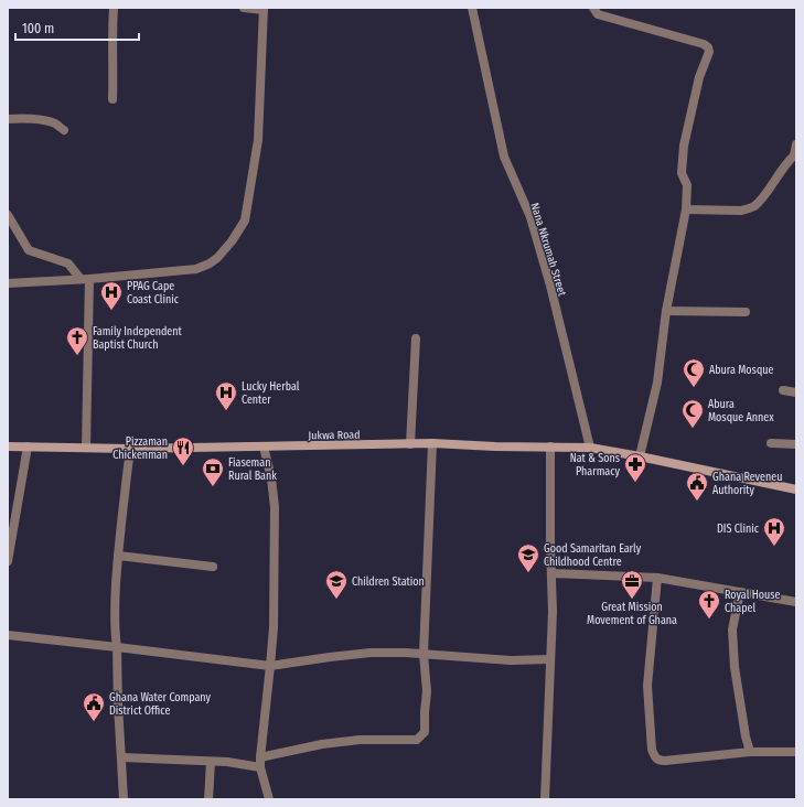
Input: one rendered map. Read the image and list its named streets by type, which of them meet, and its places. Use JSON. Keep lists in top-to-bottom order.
{
  "streets": {
    "main road": ["Jukwa Road"],
    "street": ["Nana Nkrumah Street"]
  },
  "crossings": [
    ["Nana Nkrumah Street", "Jukwa Road"]
  ],
  "places": {
    "hospital": ["PPAG Cape Coast Clinic", "Lucky Herbal Center", "DIS Clinic"],
    "church": ["Family Independent Baptist Church", "Royal House Chapel"],
    "mosque": ["Abura Mosque", "Abura Mosque Annex"],
    "restaurant": ["Pizzaman Chickenman"],
    "pharmacy": ["Nat & Sons Pharmacy"],
    "bank": ["Fiaseman Rural Bank"],
    "public building": ["Ghana Reveneu Authority", "Ghana Water Company District Office"],
    "school or university": ["Good Samaritan Early Childhood Centre", "Children Station"],
    "office": ["Great Mission Movement of Ghana"]
  },
  "scale_bar": "100 m"
}
